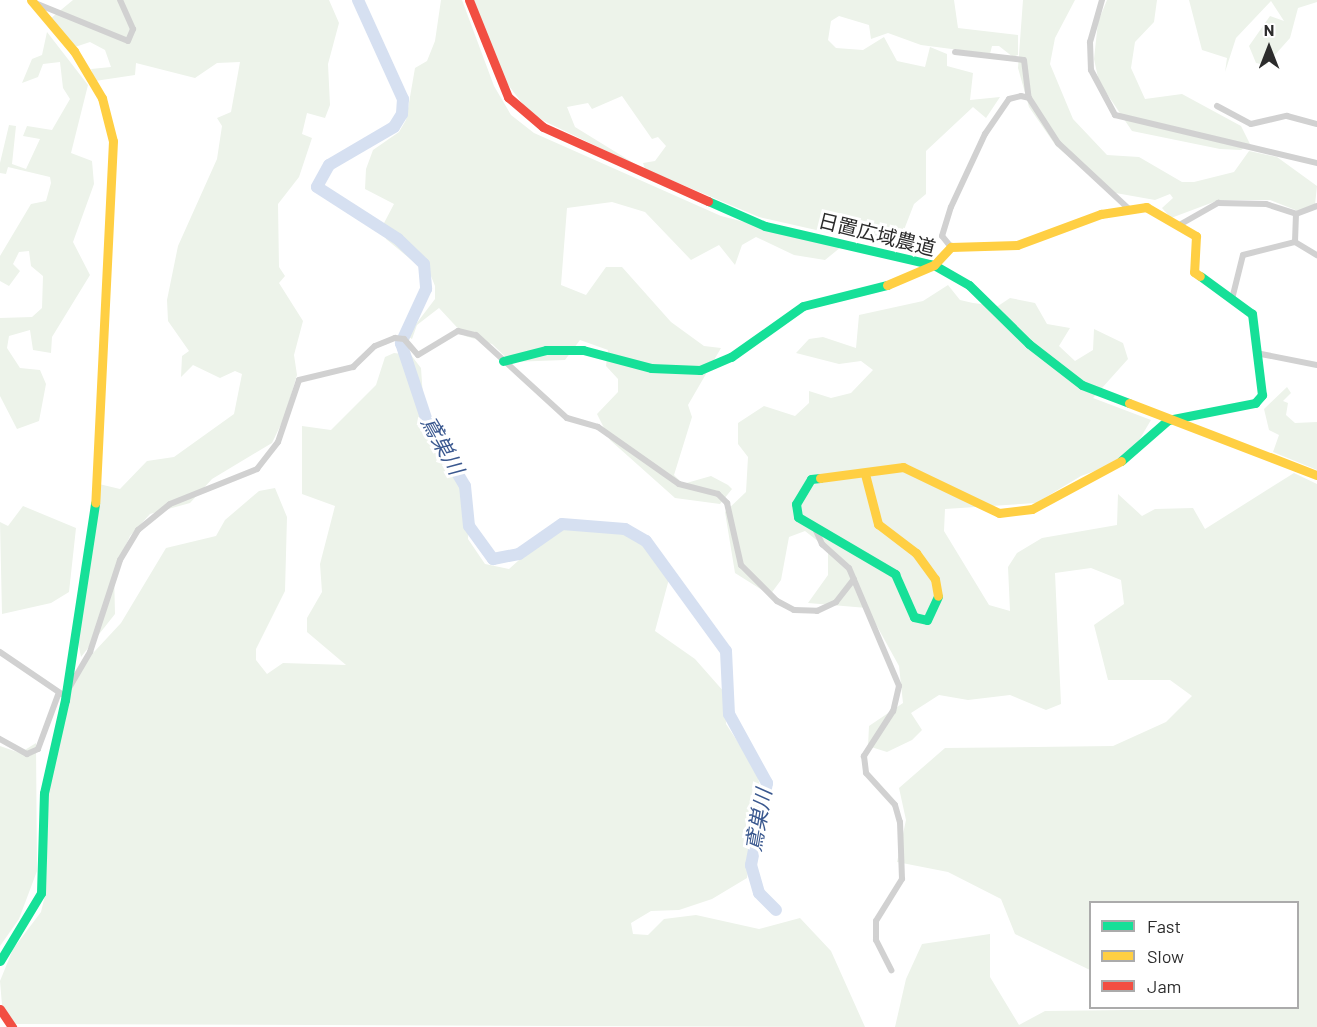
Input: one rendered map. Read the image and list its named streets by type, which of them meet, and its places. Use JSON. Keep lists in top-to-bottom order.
{
  "streets": {
    "street": ["日置広域農道"]
  },
  "water": ["鳶巣川"],
  "legend": ["Fast", "Slow", "Jam"],
  "north": "top"
}
